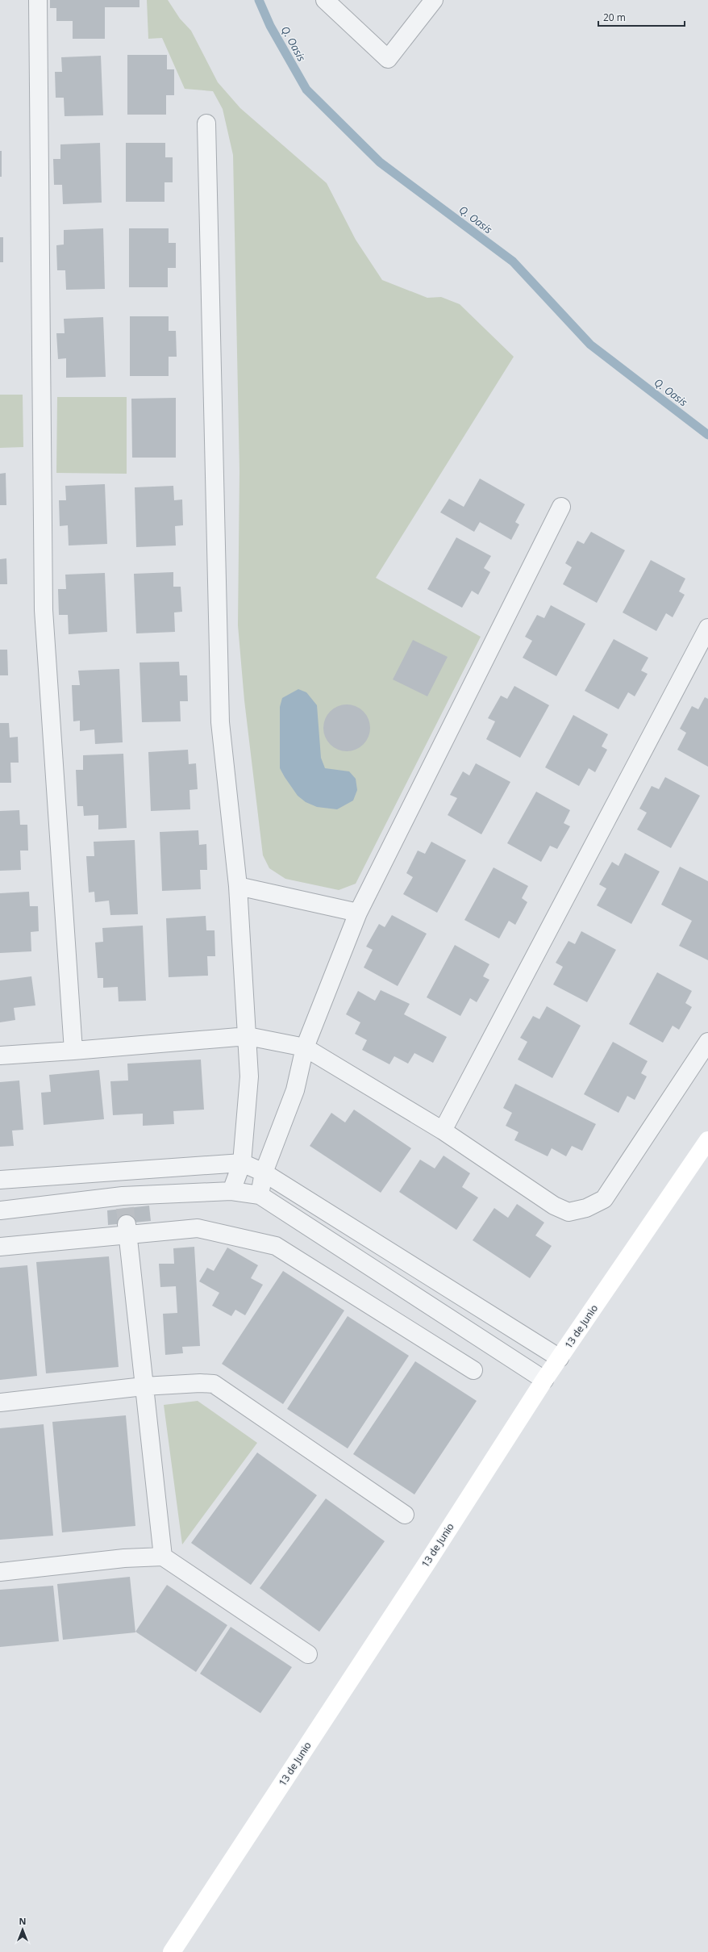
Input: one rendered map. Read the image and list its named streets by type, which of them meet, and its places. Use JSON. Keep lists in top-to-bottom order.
{
  "streets": {
    "main road": ["13 de Junio"]
  },
  "water": ["Q. Oasis"],
  "scale_bar": "20 m",
  "north": "top"
}
